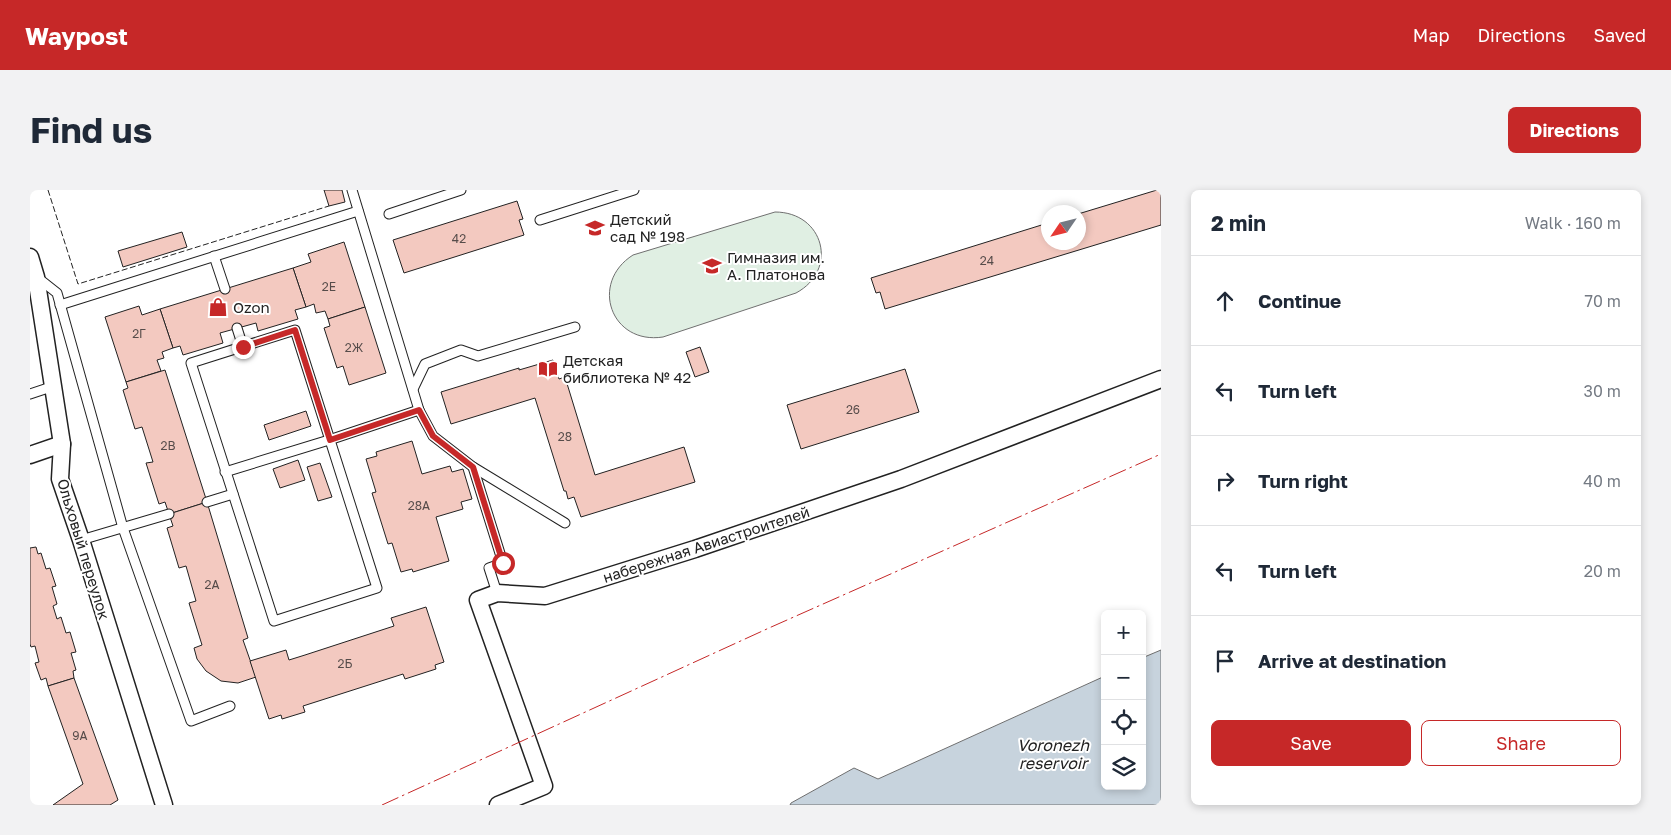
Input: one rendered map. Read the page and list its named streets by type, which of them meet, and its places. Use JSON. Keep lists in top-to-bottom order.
{
  "streets": {
    "street": ["набережная Авиастроителей", "Ольховый переулок"]
  },
  "water": ["Voronezh reservoir"],
  "places": {
    "school or university": ["Детский сад № 198", "Гимназия им. А. Платонова"],
    "shop": ["Ozon"],
    "library": ["Детская библиотека № 42"]
  },
  "house_numbers": [
    "42",
    "24",
    "2Е",
    "2Г",
    "2Ж",
    "26",
    "28",
    "2В",
    "28А",
    "2А",
    "2Б",
    "9А"
  ],
  "north": "bottom left",
  "page": {
    "header": "Waypost",
    "nav": ["Map", "Directions", "Saved"],
    "buttons": [
      "Directions",
      ["Save", "Share"]
    ],
    "title": "Find us",
    "heading": ["2 min", "Walk · 160 m"],
    "list": [
      ["Continue", "70 m"],
      ["Turn left", "30 m"],
      ["Turn right", "40 m"],
      ["Turn left", "20 m"],
      "Arrive at destination"
    ],
    "map_buttons": ["+", "−"]
  }
}
